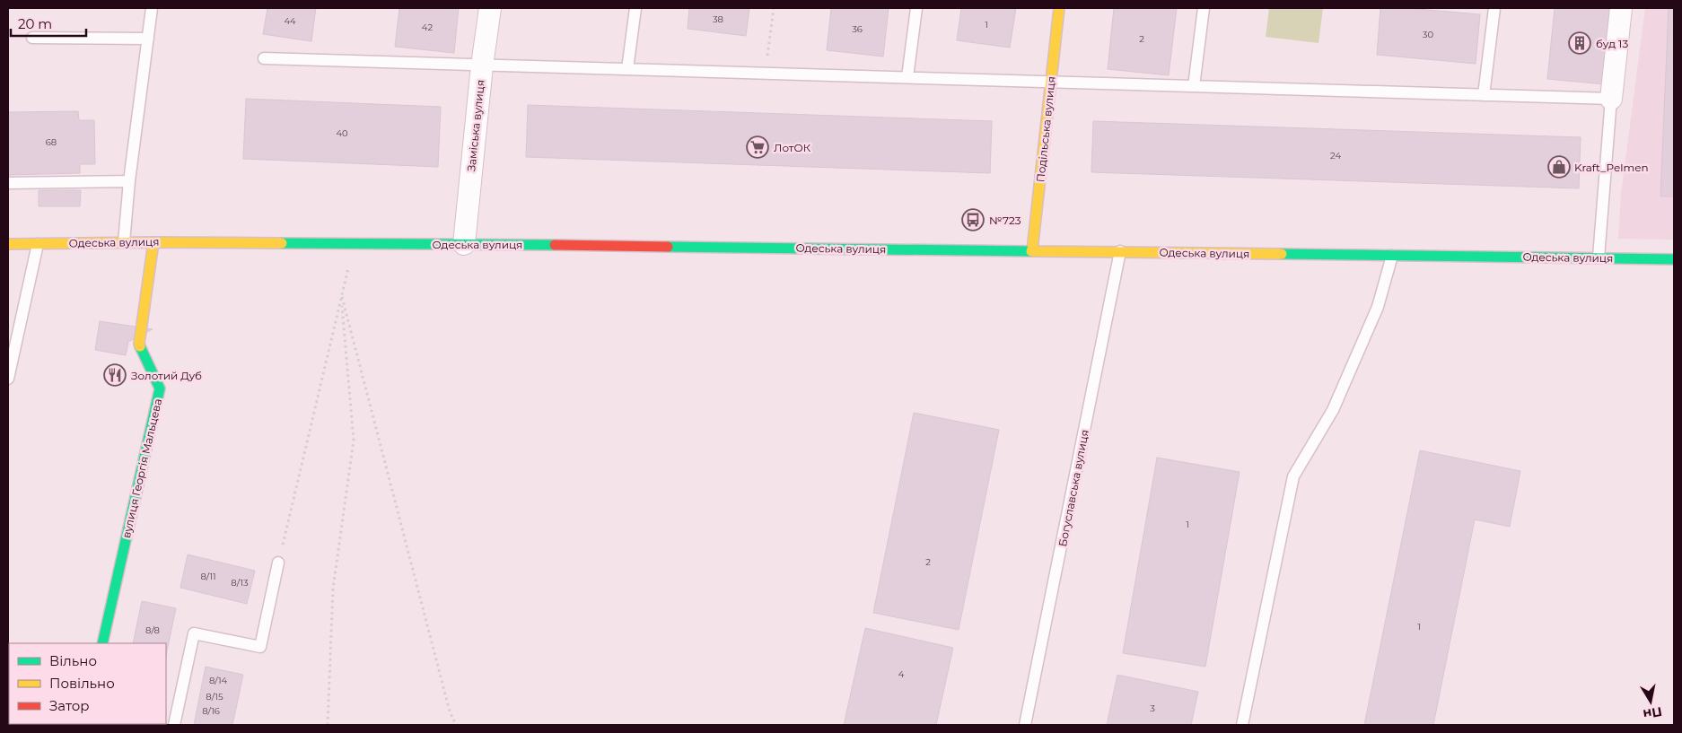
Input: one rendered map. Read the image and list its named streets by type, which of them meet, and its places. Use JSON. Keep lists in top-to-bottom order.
{
  "streets": {
    "street": [
      "Заміська вулиця",
      "Подільська вулиця",
      "Одеська вулиця",
      "вулиця Георгія Мальцева"
    ],
    "lane": ["Богуславська вулиця"]
  },
  "crossings": [
    ["Заміська вулиця", "Одеська вулиця"],
    ["Подільська вулиця", "Одеська вулиця"],
    ["Одеська вулиця", "вулиця Георгія Мальцева"],
    ["Одеська вулиця", "Богуславська вулиця"]
  ],
  "places": {
    "building": ["буд 13"],
    "supermarket": ["ЛотОК"],
    "shop": ["Kraft_Pelmen"],
    "bus stop": ["№723"],
    "restaurant": ["Золотий Дуб"]
  },
  "house_numbers": [
    "38",
    "44",
    "1",
    "42",
    "36",
    "30",
    "2",
    "40",
    "68",
    "24",
    "1",
    "2",
    "8/11",
    "8/13",
    "1",
    "8/8",
    "4",
    "8/14",
    "8/15",
    "3",
    "8/16"
  ],
  "legend": ["Вільно", "Повільно", "Затор"],
  "scale_bar": "20 m",
  "north": "bottom"
}
